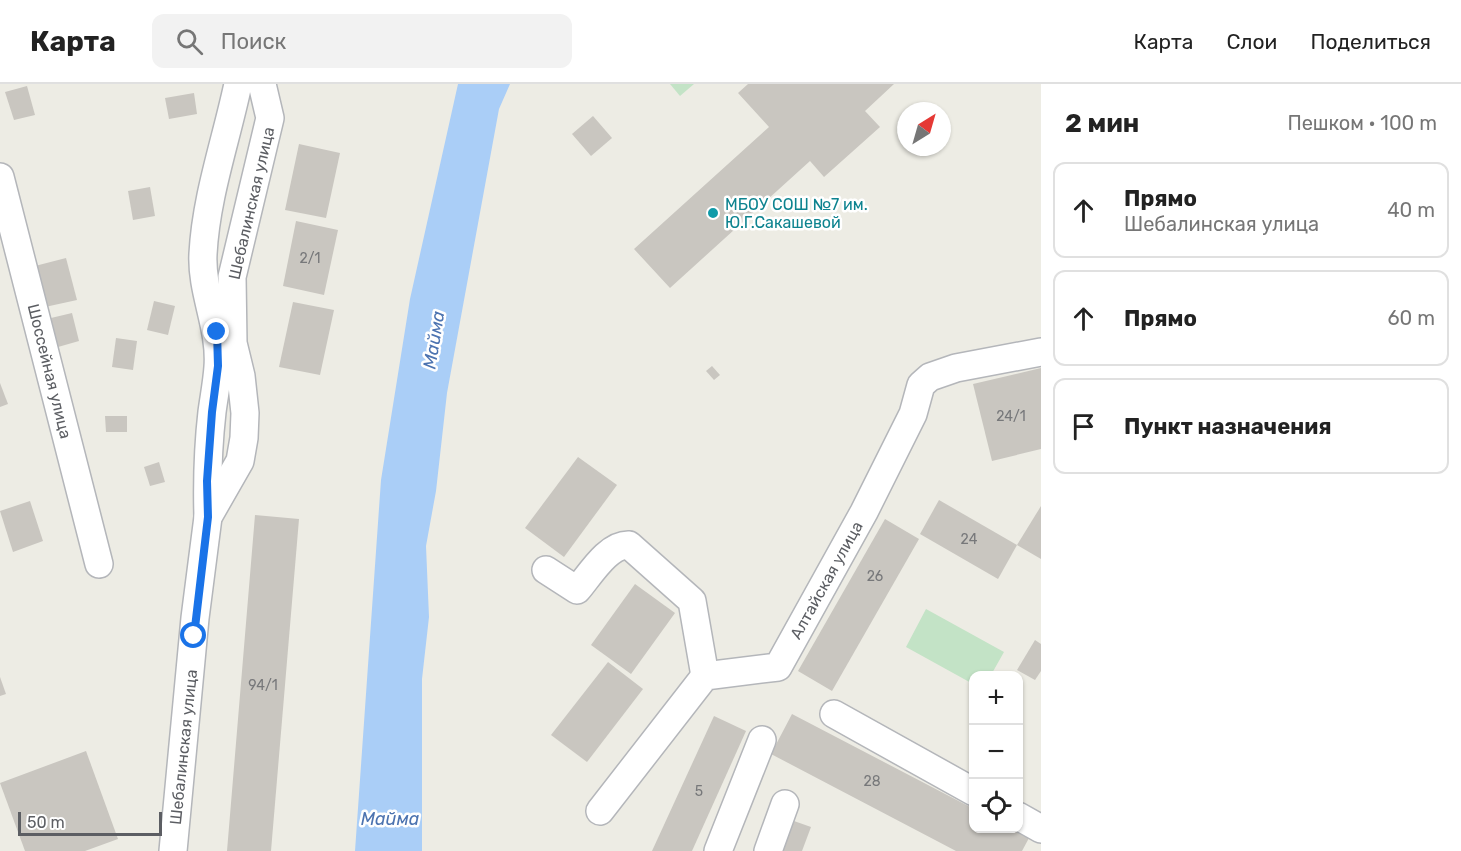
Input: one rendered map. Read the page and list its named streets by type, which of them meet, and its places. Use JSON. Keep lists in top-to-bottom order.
{
  "streets": {
    "street": ["Шебалинская улица", "Шоссейная улица", "Алтайская улица"]
  },
  "water": ["Майма"],
  "places": ["МБОУ СОШ №7 им. Ю.Г.Сакашевой"],
  "house_numbers": [
    "2/1",
    "24/1",
    "24",
    "26",
    "94/1",
    "28",
    "5"
  ],
  "scale_bar": "50 m",
  "north": "top right",
  "page": {
    "header": "Карта",
    "search": "Поиск",
    "nav": ["Карта", "Слои", "Поделиться"],
    "heading": ["2 мин", "Пешком · 100 m"],
    "list": [
      ["Прямо", "Шебалинская улица", "40 m"],
      ["Прямо", "60 m"],
      "Пункт назначения"
    ],
    "map_buttons": ["+", "−"],
    "scale": "50 m"
  }
}
